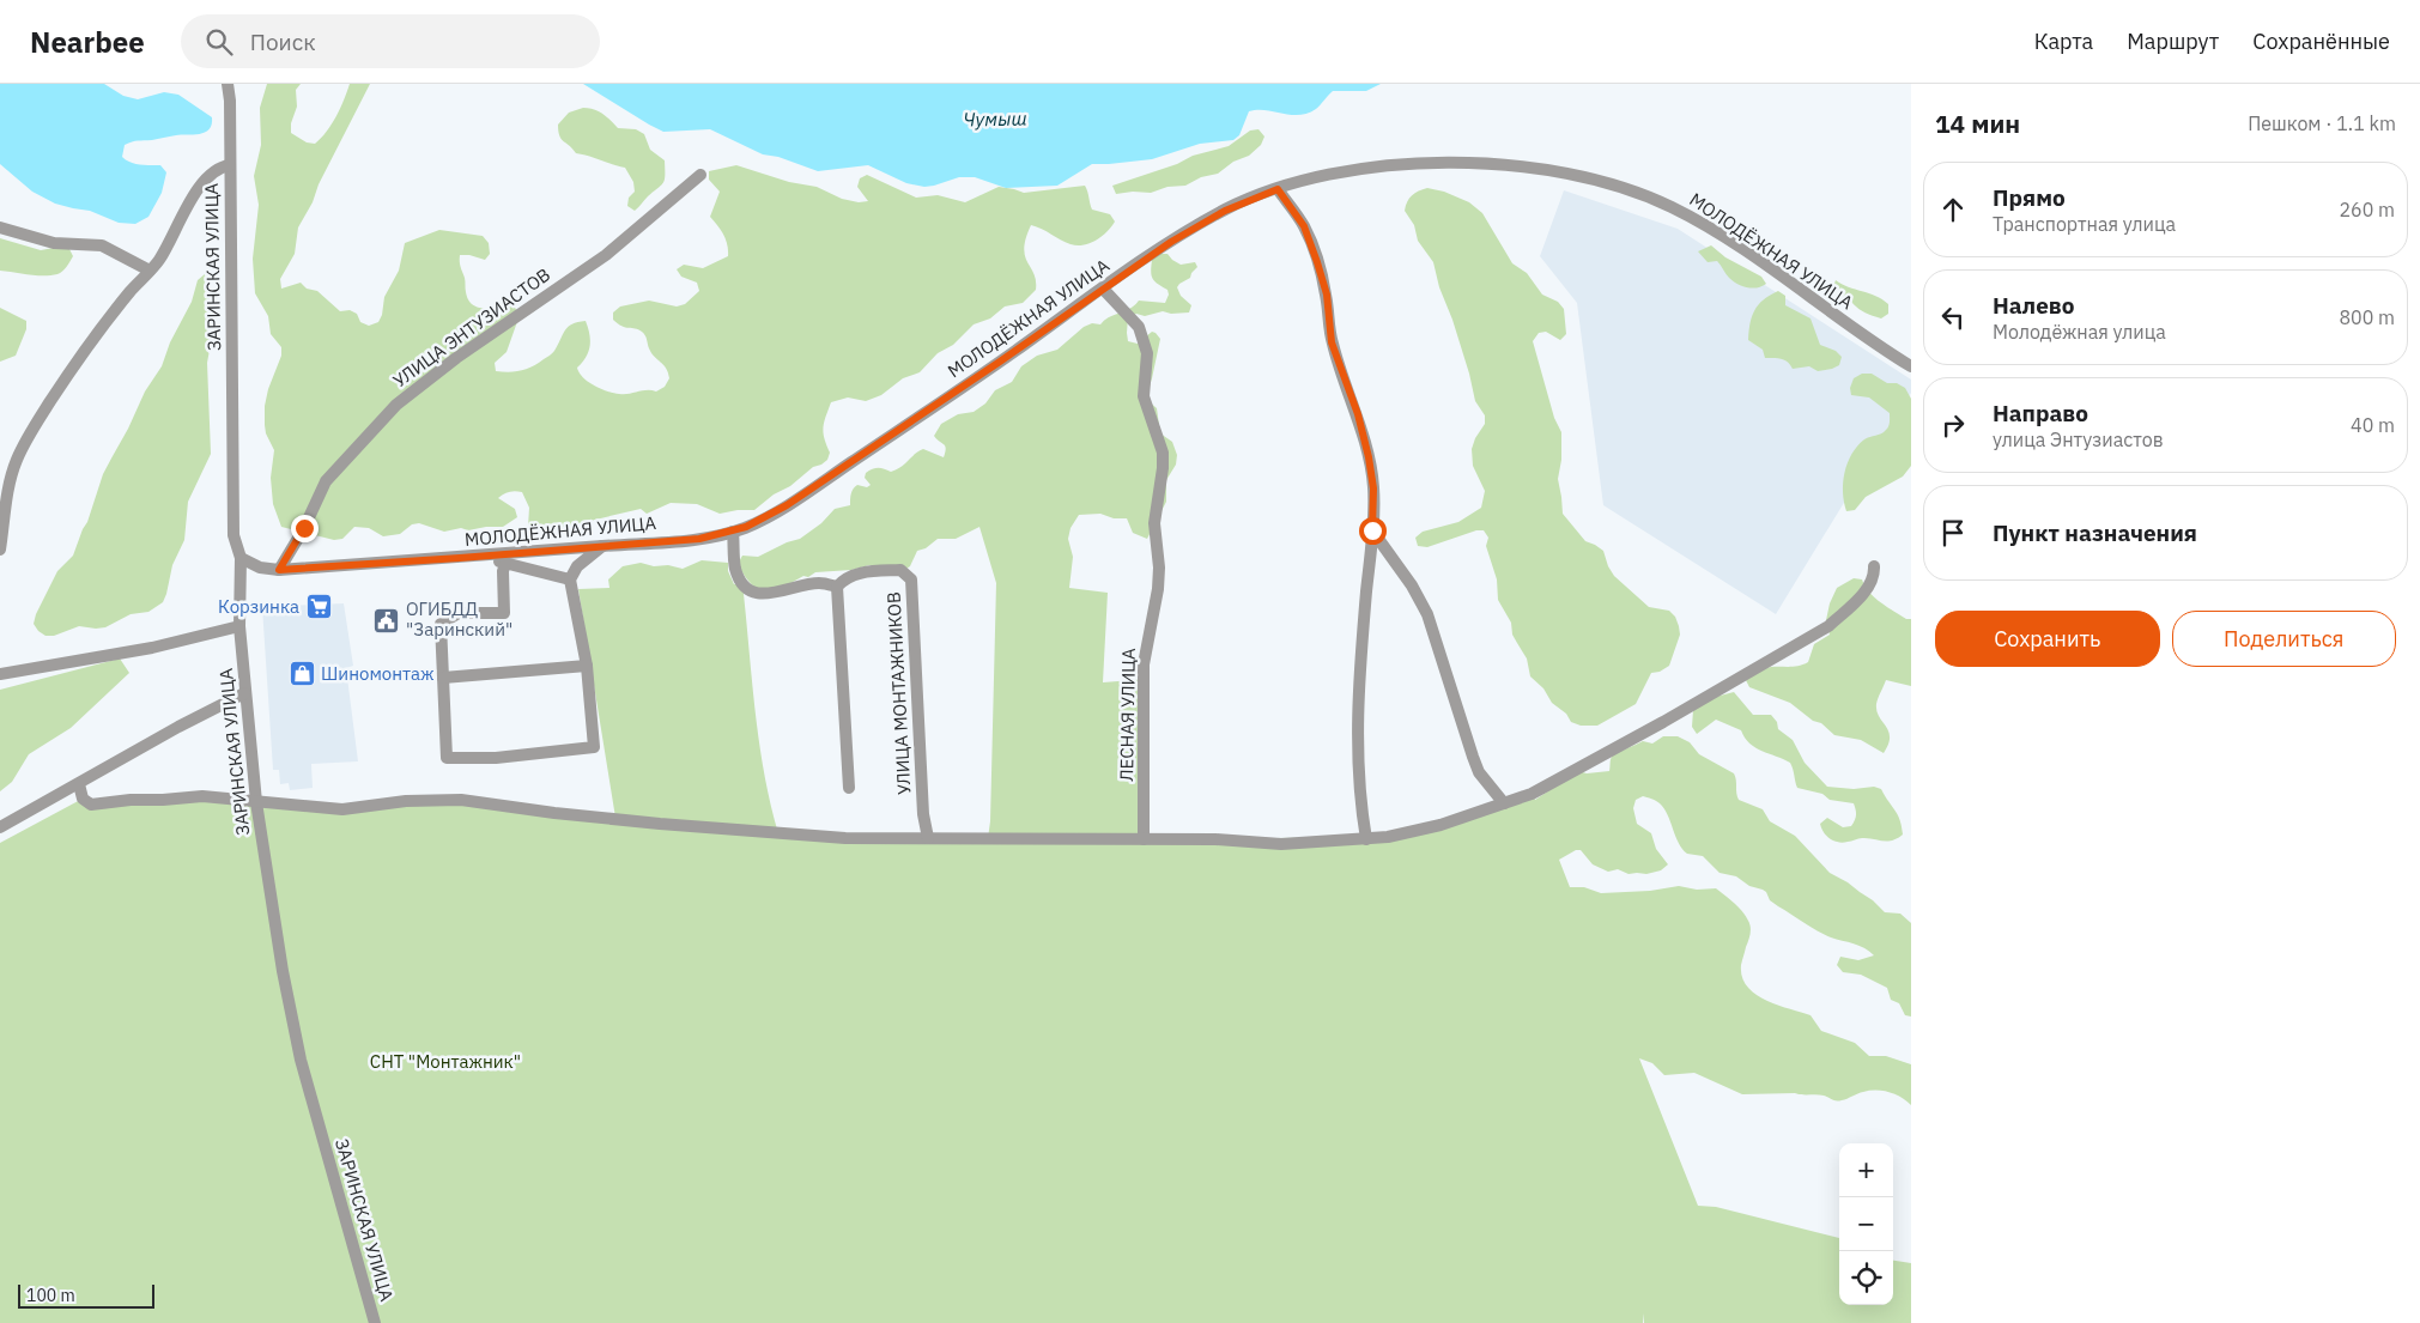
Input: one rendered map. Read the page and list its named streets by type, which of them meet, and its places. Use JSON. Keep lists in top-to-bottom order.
{
  "streets": {
    "street": [
      "МОЛОДЁЖНАЯ УЛИЦА",
      "ЗАРИНСКАЯ УЛИЦА",
      "УЛИЦА ЭНТУЗИАСТОВ",
      "УЛИЦА МОНТАЖНИКОВ",
      "ЛЕСНАЯ УЛИЦА"
    ]
  },
  "crossings": [
    ["МОЛОДЁЖНАЯ УЛИЦА", "ЗАРИНСКАЯ УЛИЦА"],
    ["МОЛОДЁЖНАЯ УЛИЦА", "УЛИЦА ЭНТУЗИАСТОВ"],
    ["МОЛОДЁЖНАЯ УЛИЦА", "ЛЕСНАЯ УЛИЦА"]
  ],
  "water": ["Чумыш"],
  "parks": ["СНТ \"Монтажник\""],
  "places": {
    "supermarket": ["Корзинка"],
    "public building": ["ОГИБДД \"Заринский\""],
    "shop": ["Шиномонтаж"]
  },
  "scale_bar": "100 m",
  "page": {
    "header": "Nearbee",
    "search": "Поиск",
    "nav": ["Карта", "Маршрут", "Сохранённые"],
    "heading": ["14 мин", "Пешком · 1.1 km"],
    "list": [
      ["Прямо", "Транспортная улица", "260 m"],
      ["Налево", "Молодёжная улица", "800 m"],
      ["Направо", "улица Энтузиастов", "40 m"],
      "Пункт назначения"
    ],
    "buttons": ["Сохранить", "Поделиться"],
    "map_buttons": ["+", "−"],
    "scale": "100 m"
  }
}
